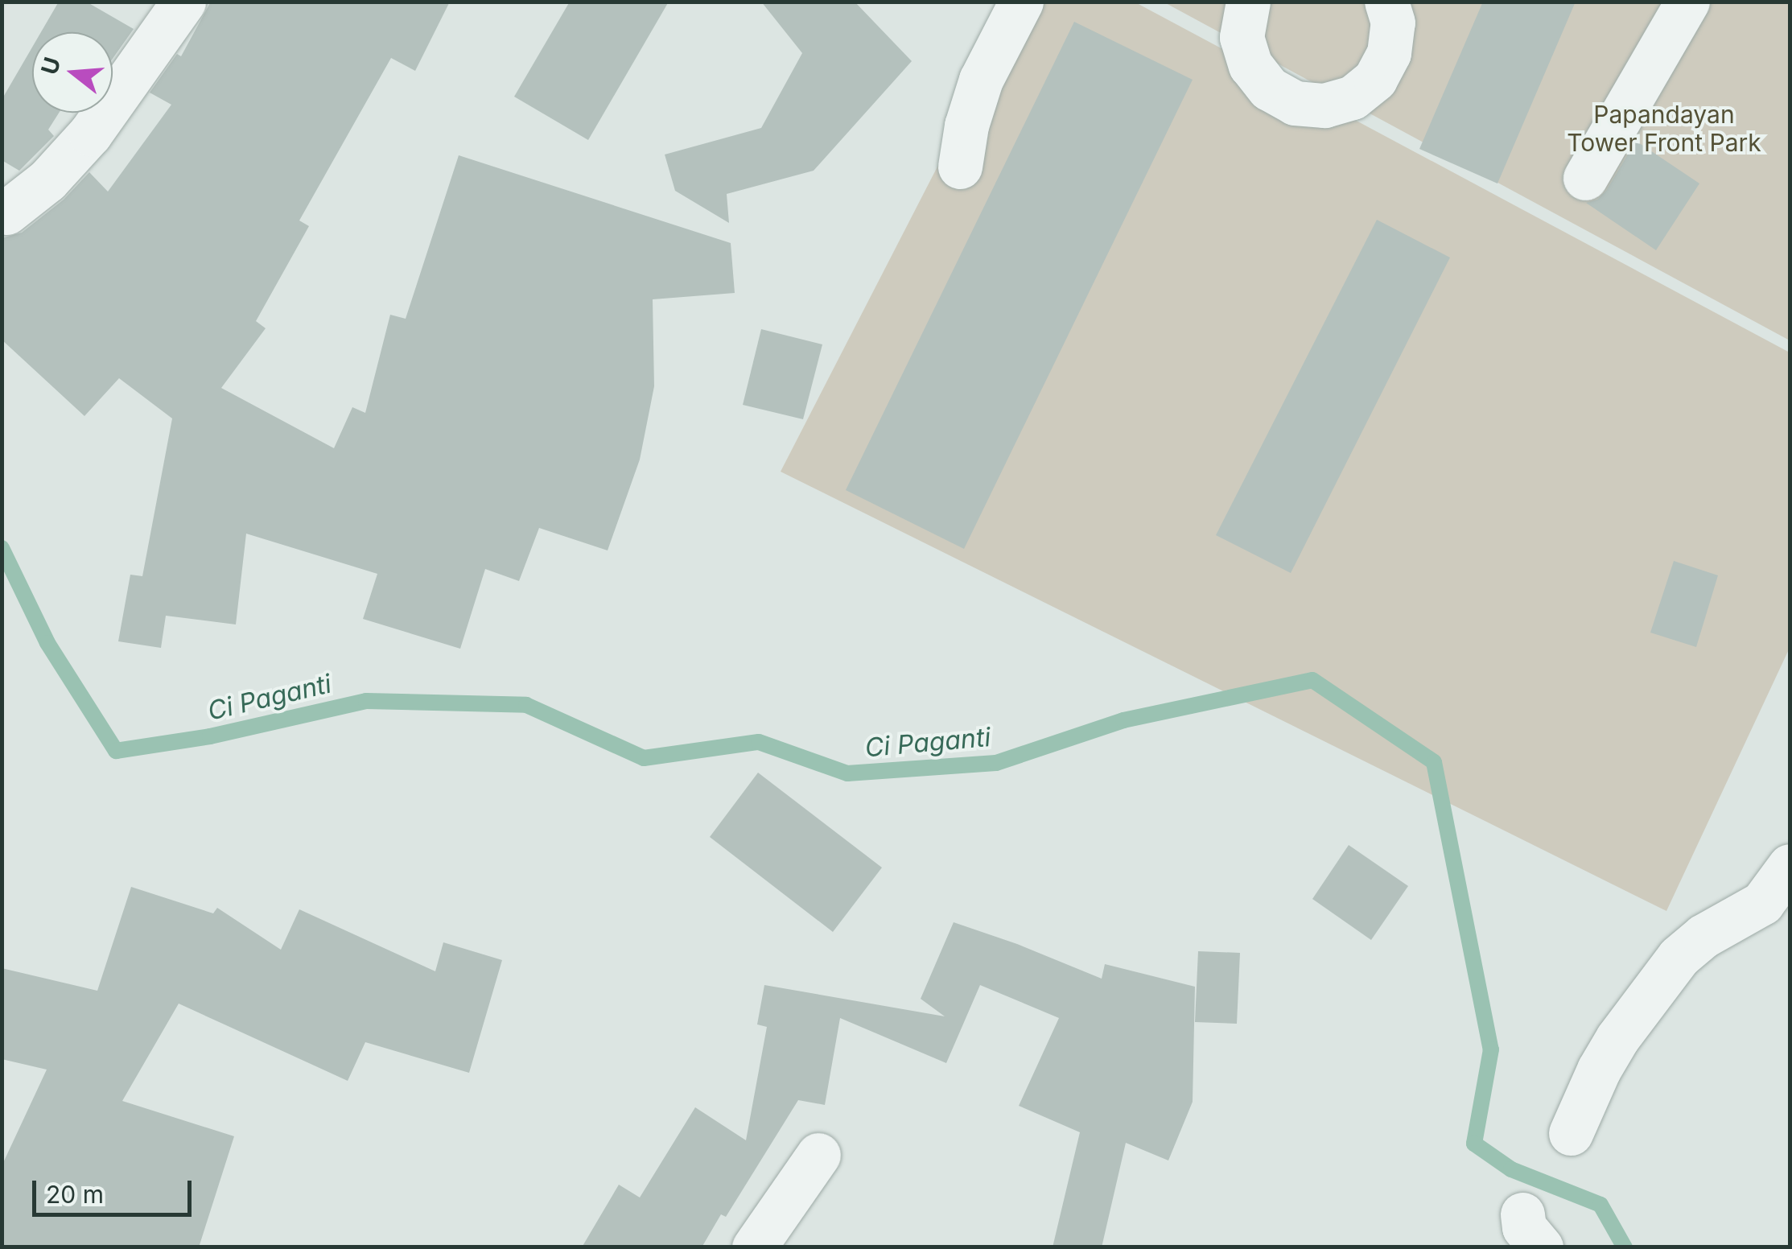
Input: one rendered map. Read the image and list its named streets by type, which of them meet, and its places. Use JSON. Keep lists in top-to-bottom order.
{
  "water": ["Ci Paganti"],
  "parks": ["Papandayan Tower Front Park"],
  "scale_bar": "20 m",
  "north": "left"
}
